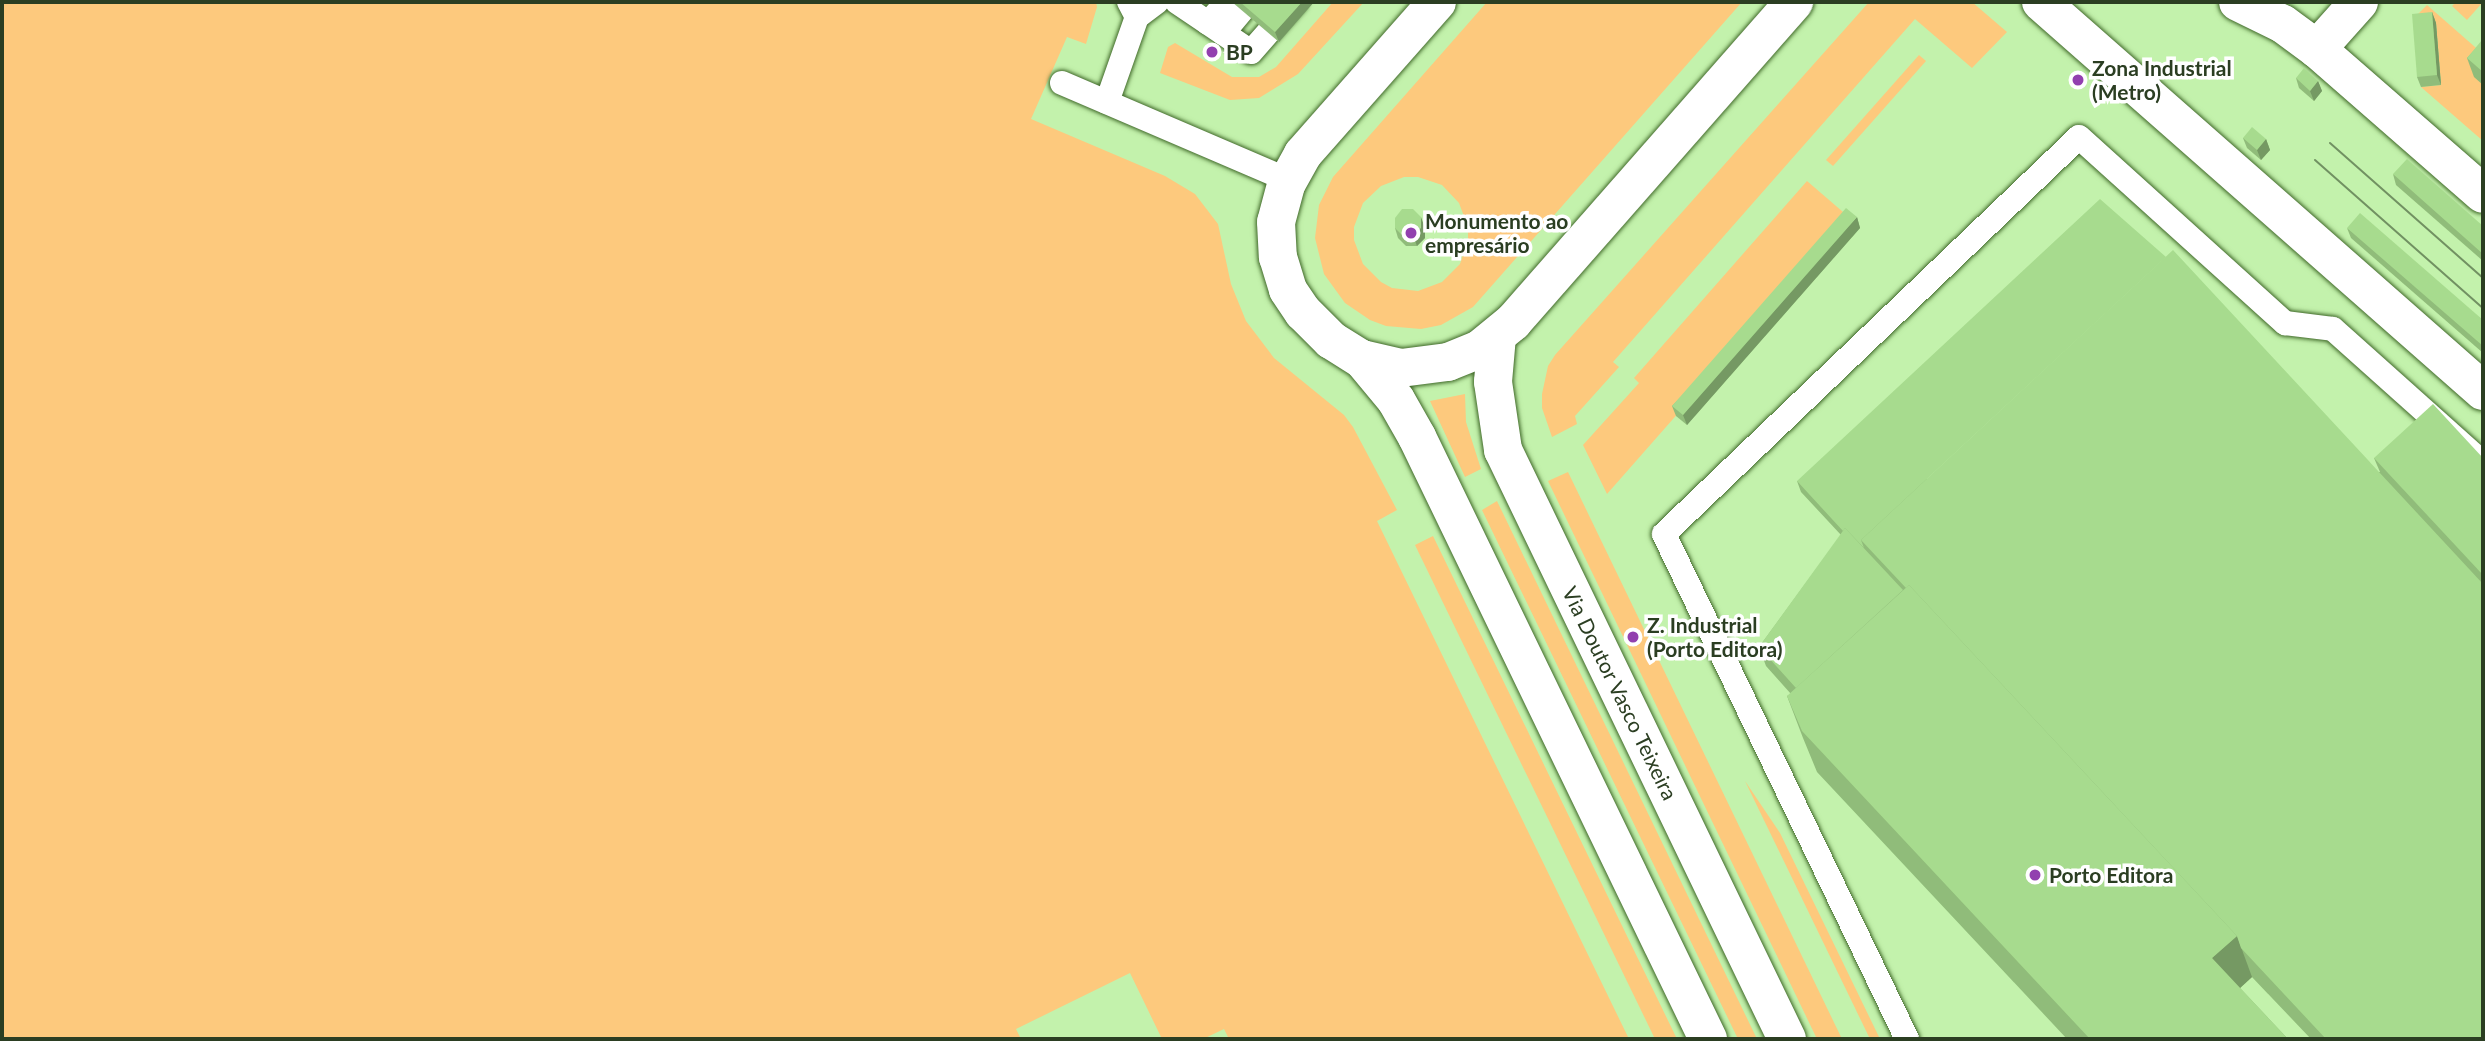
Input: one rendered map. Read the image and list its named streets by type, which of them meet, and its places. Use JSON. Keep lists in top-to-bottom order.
{
  "streets": {
    "main road": ["Via Doutor Vasco Teixeira"]
  },
  "places": [
    "BP",
    "Zona Industrial (Metro)",
    "Monumento ao empresário",
    "Z. Industrial (Porto Editora)",
    "Porto Editora"
  ]
}
